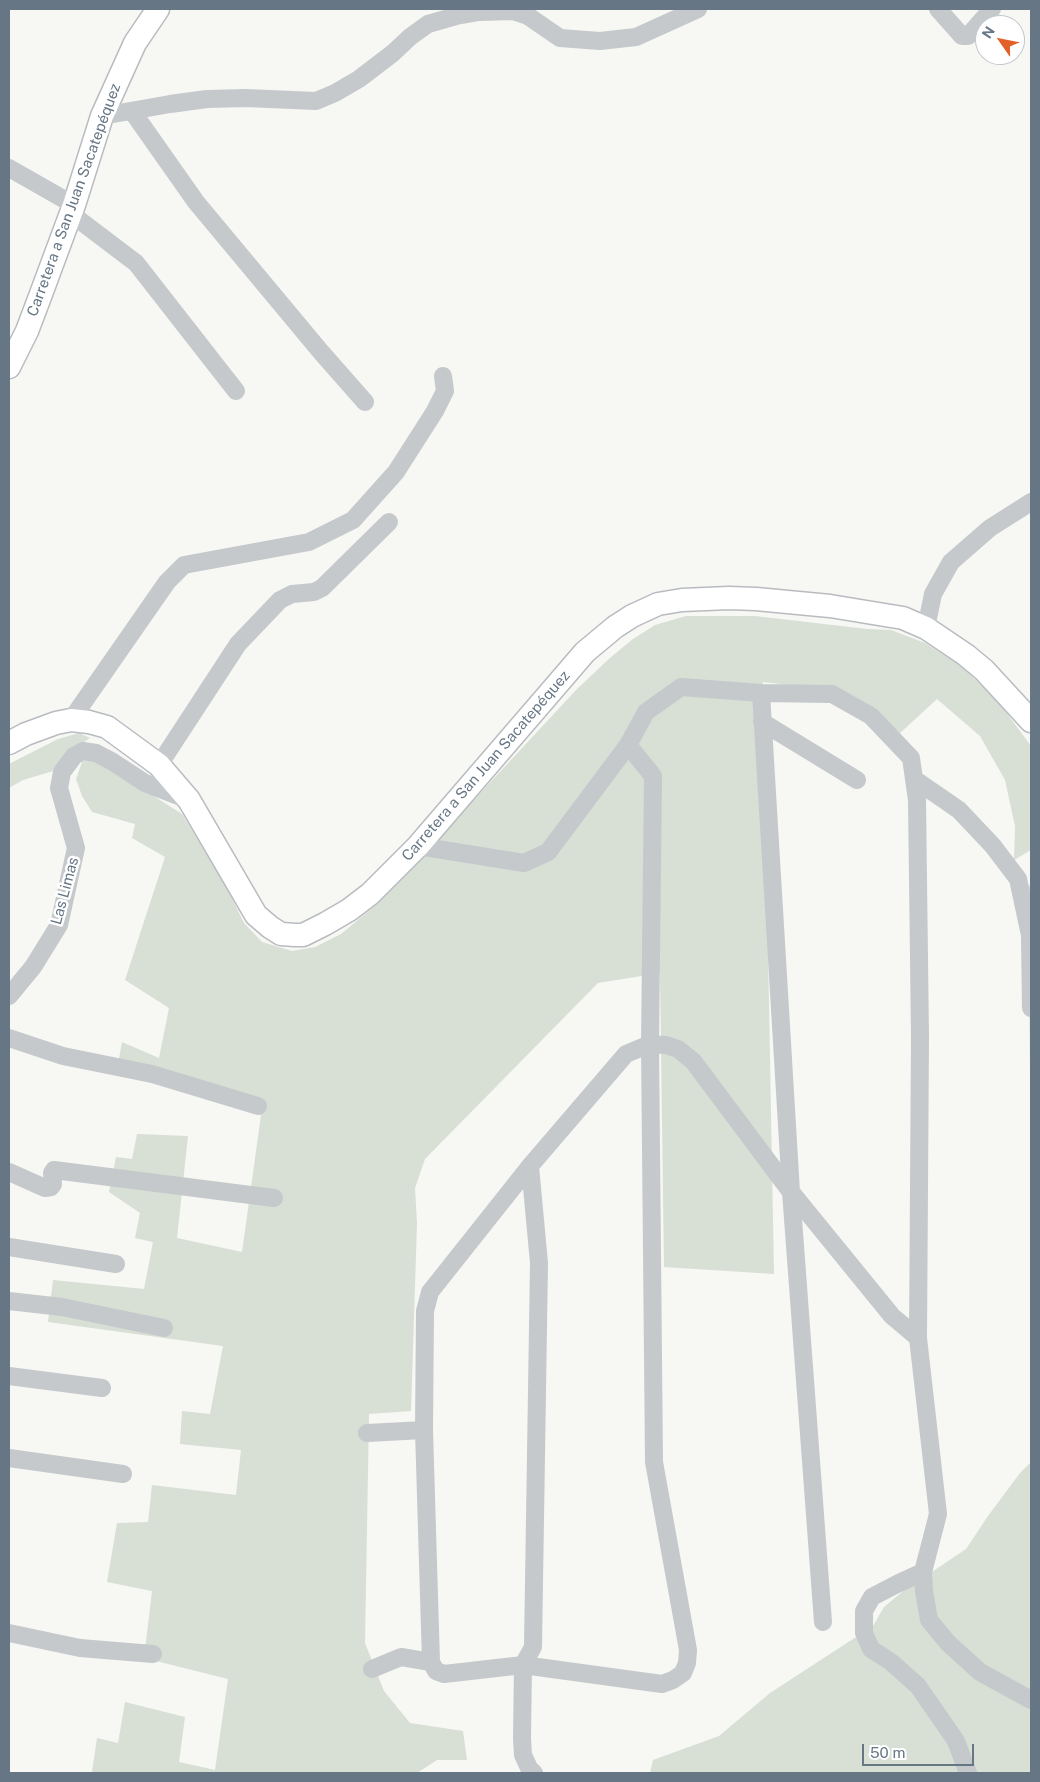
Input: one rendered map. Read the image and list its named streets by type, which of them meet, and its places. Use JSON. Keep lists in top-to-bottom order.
{
  "streets": {
    "main road": ["Carretera a San Juan Sacatepéquez"],
    "street": ["Las Limas"]
  },
  "crossings": [
    ["Carretera a San Juan Sacatepéquez", "Las Limas"]
  ],
  "scale_bar": "50 m",
  "north": "top left"
}
